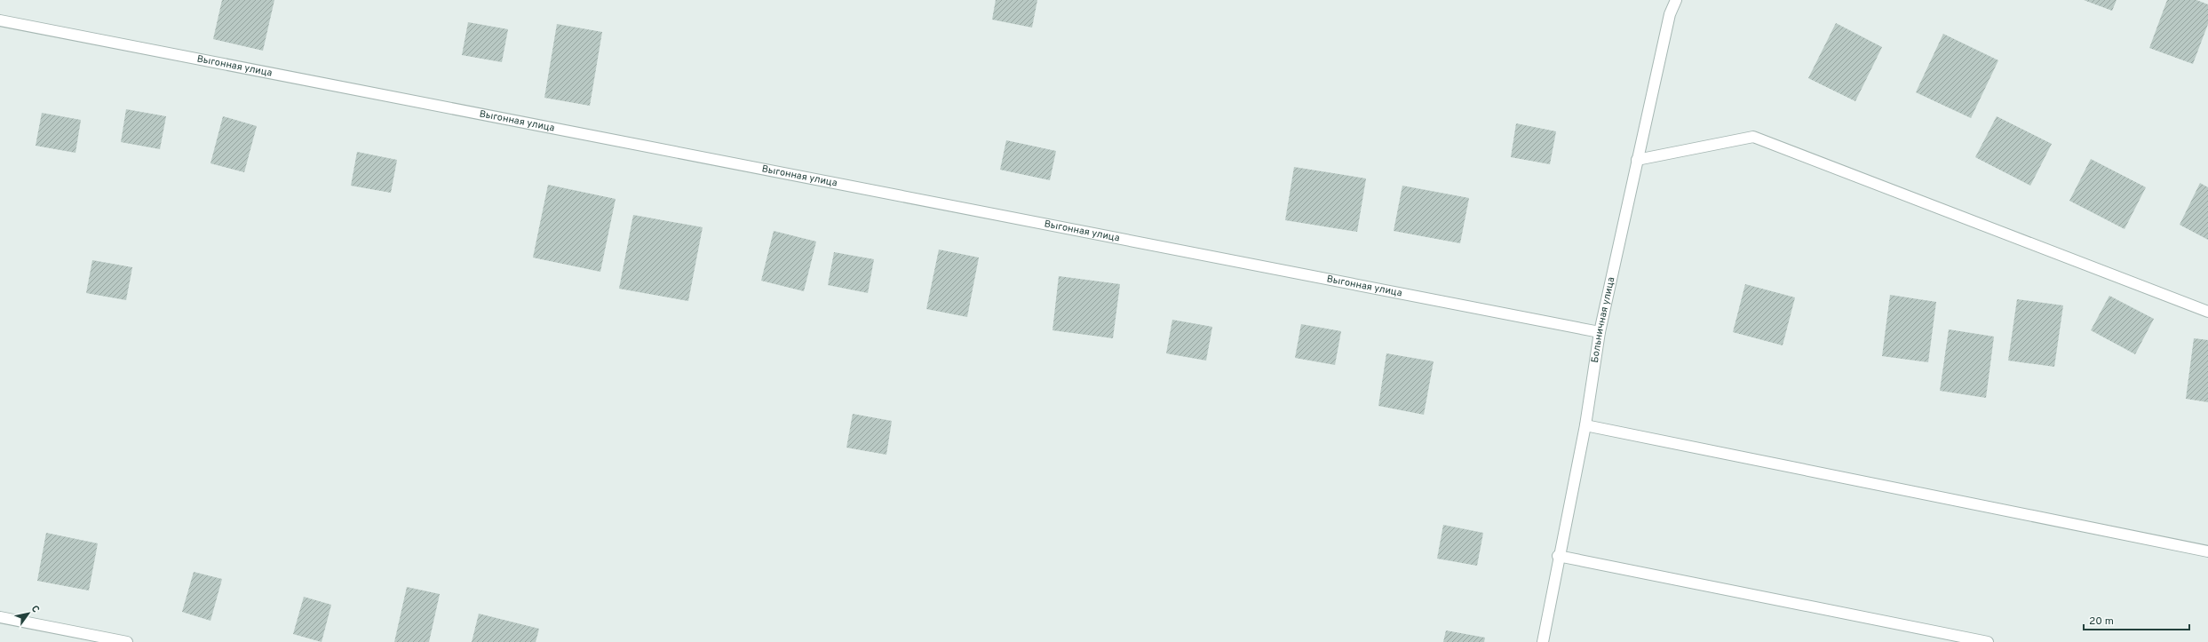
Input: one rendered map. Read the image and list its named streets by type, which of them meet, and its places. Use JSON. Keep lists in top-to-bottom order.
{
  "streets": {
    "street": ["Выгонная улица", "Больничная улица"]
  },
  "crossings": [
    ["Выгонная улица", "Больничная улица"]
  ],
  "scale_bar": "20 m",
  "north": "top right"
}
